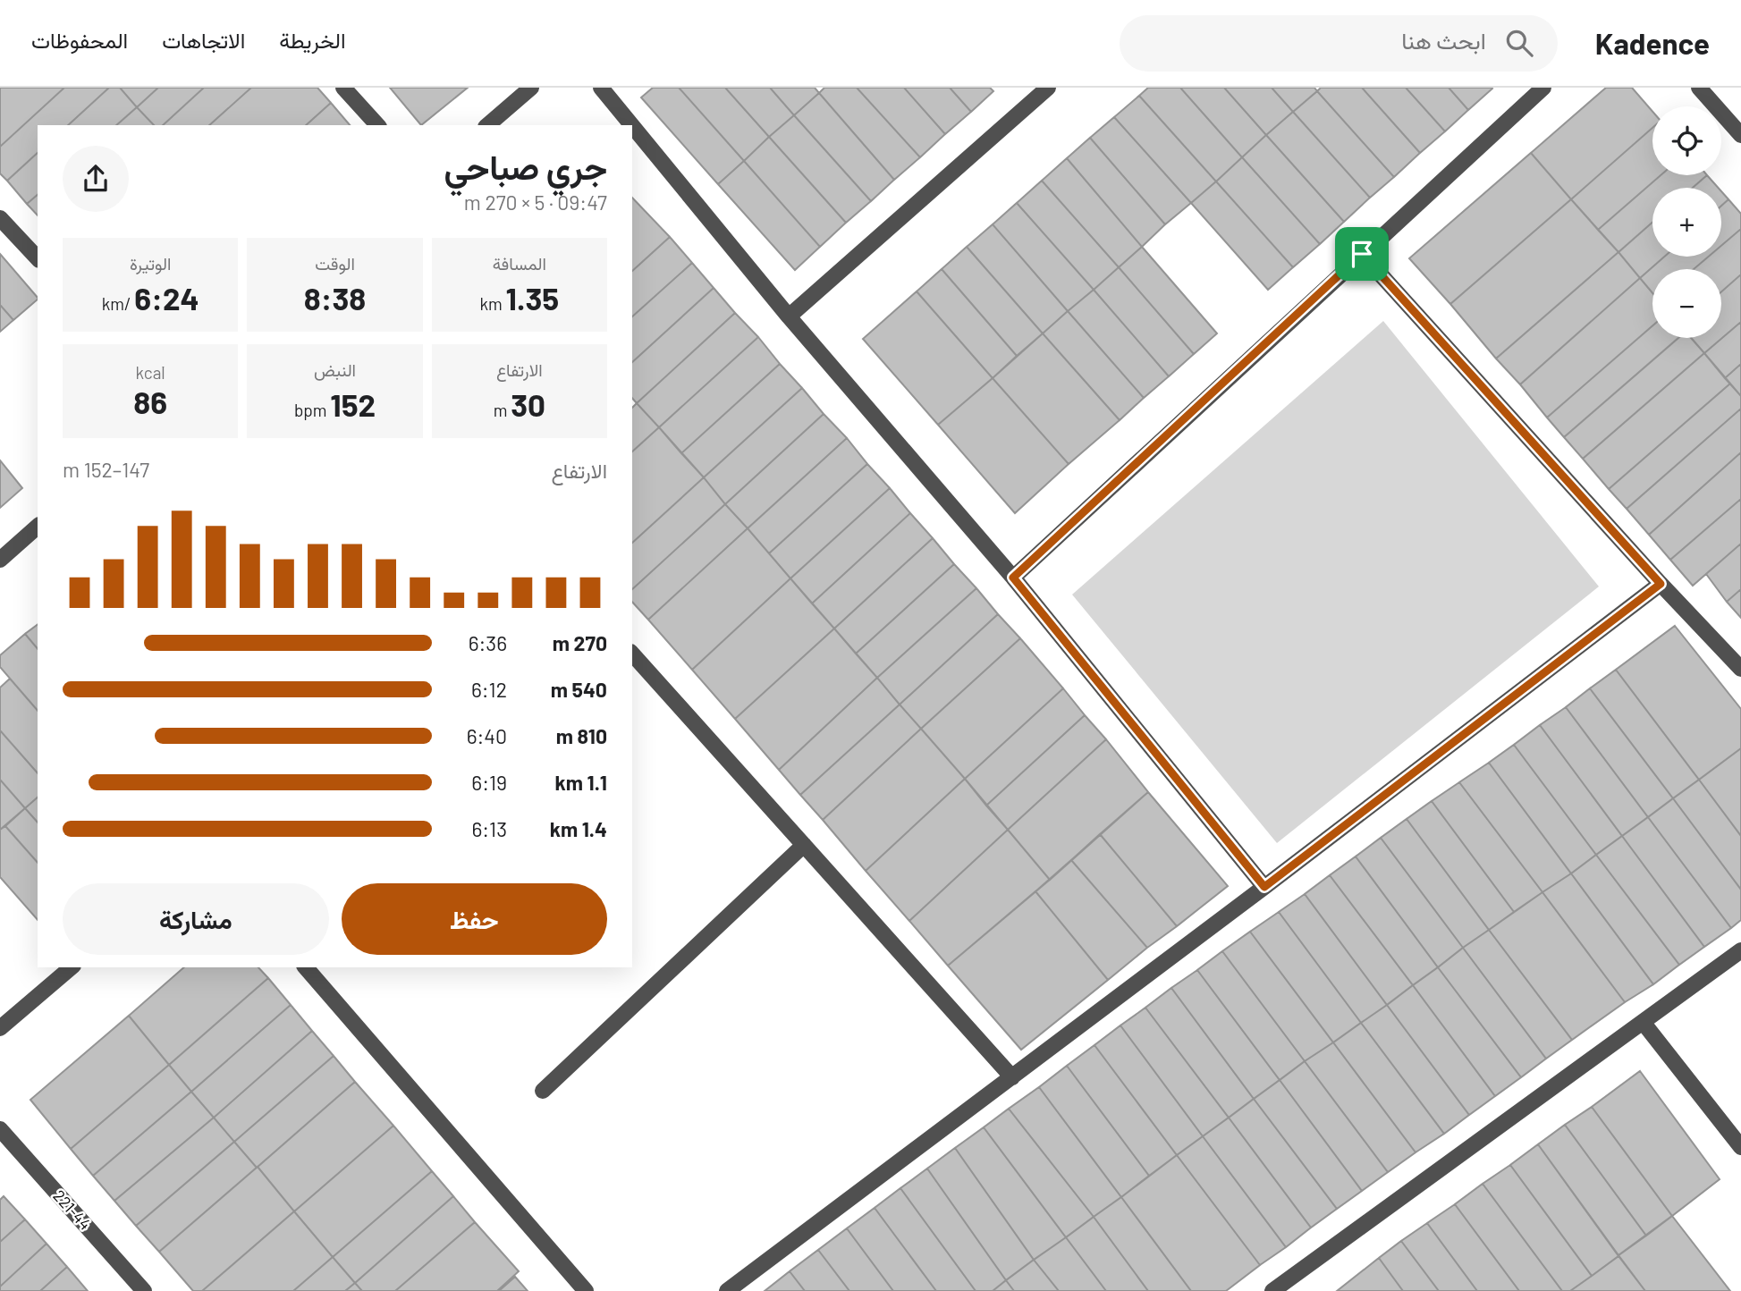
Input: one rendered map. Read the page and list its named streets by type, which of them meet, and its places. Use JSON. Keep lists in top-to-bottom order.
{
  "streets": {
    "street": ["221-44"]
  },
  "page": {
    "header": "Kadence",
    "search": "ابحث هنا",
    "nav": ["الخريطة", "الاتجاهات", "المحفوظات"],
    "map_buttons": ["+", "−"],
    "heading": ["جري صباحي", "09:47 · 5 × 270 m"],
    "stats": [
      ["المسافة", "1.35 km"],
      ["الوقت", "8:38"],
      ["الوتيرة", "6:24 /km"],
      ["الارتفاع", "30 m"],
      ["النبض", "152 bpm"],
      ["kcal", "86"]
    ],
    "chart": ["الارتفاع", "147–152 m"],
    "list": [
      {
        "name": "270 m",
        "note": "6:36"
      },
      {
        "name": "540 m",
        "note": "6:12"
      },
      {
        "name": "810 m",
        "note": "6:40"
      },
      {
        "name": "1.1 km",
        "note": "6:19"
      },
      {
        "name": "1.4 km",
        "note": "6:13"
      }
    ],
    "buttons": ["حفظ", "مشاركة"]
  }
}
